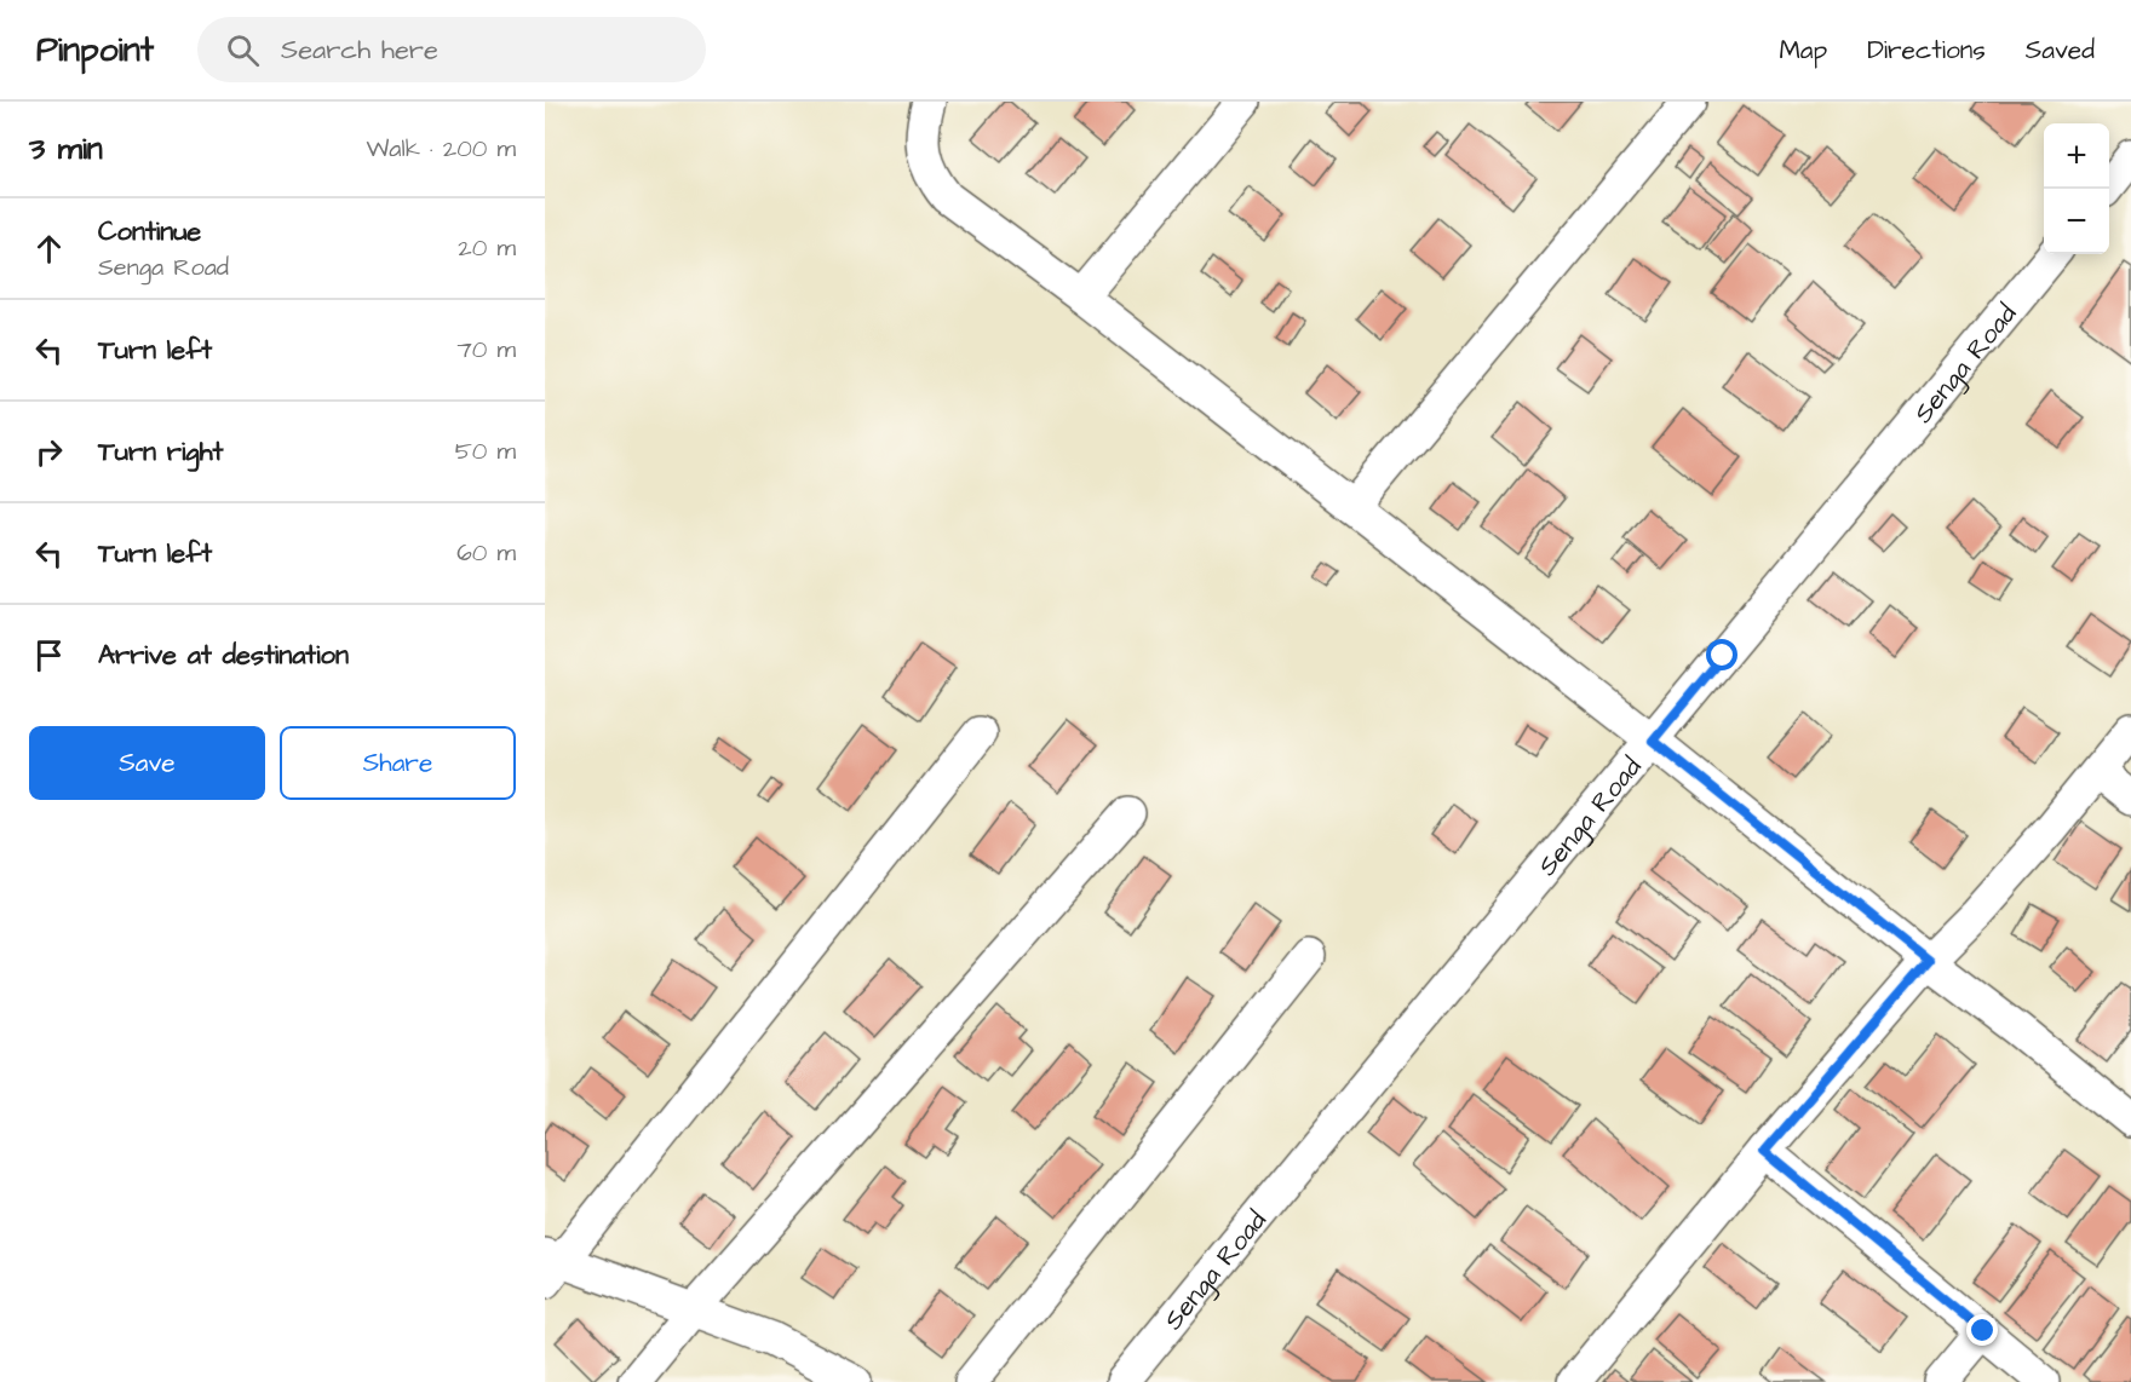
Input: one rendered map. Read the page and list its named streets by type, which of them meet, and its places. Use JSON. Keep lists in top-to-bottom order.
{
  "streets": {
    "street": ["Senga Road"]
  },
  "page": {
    "header": "Pinpoint",
    "search": "Search here",
    "nav": ["Map", "Directions", "Saved"],
    "heading": ["3 min", "Walk · 200 m"],
    "map_buttons": ["+", "−"],
    "list": [
      ["Continue", "Senga Road", "20 m"],
      ["Turn left", "70 m"],
      ["Turn right", "50 m"],
      ["Turn left", "60 m"],
      "Arrive at destination"
    ],
    "buttons": ["Save", "Share"]
  }
}
